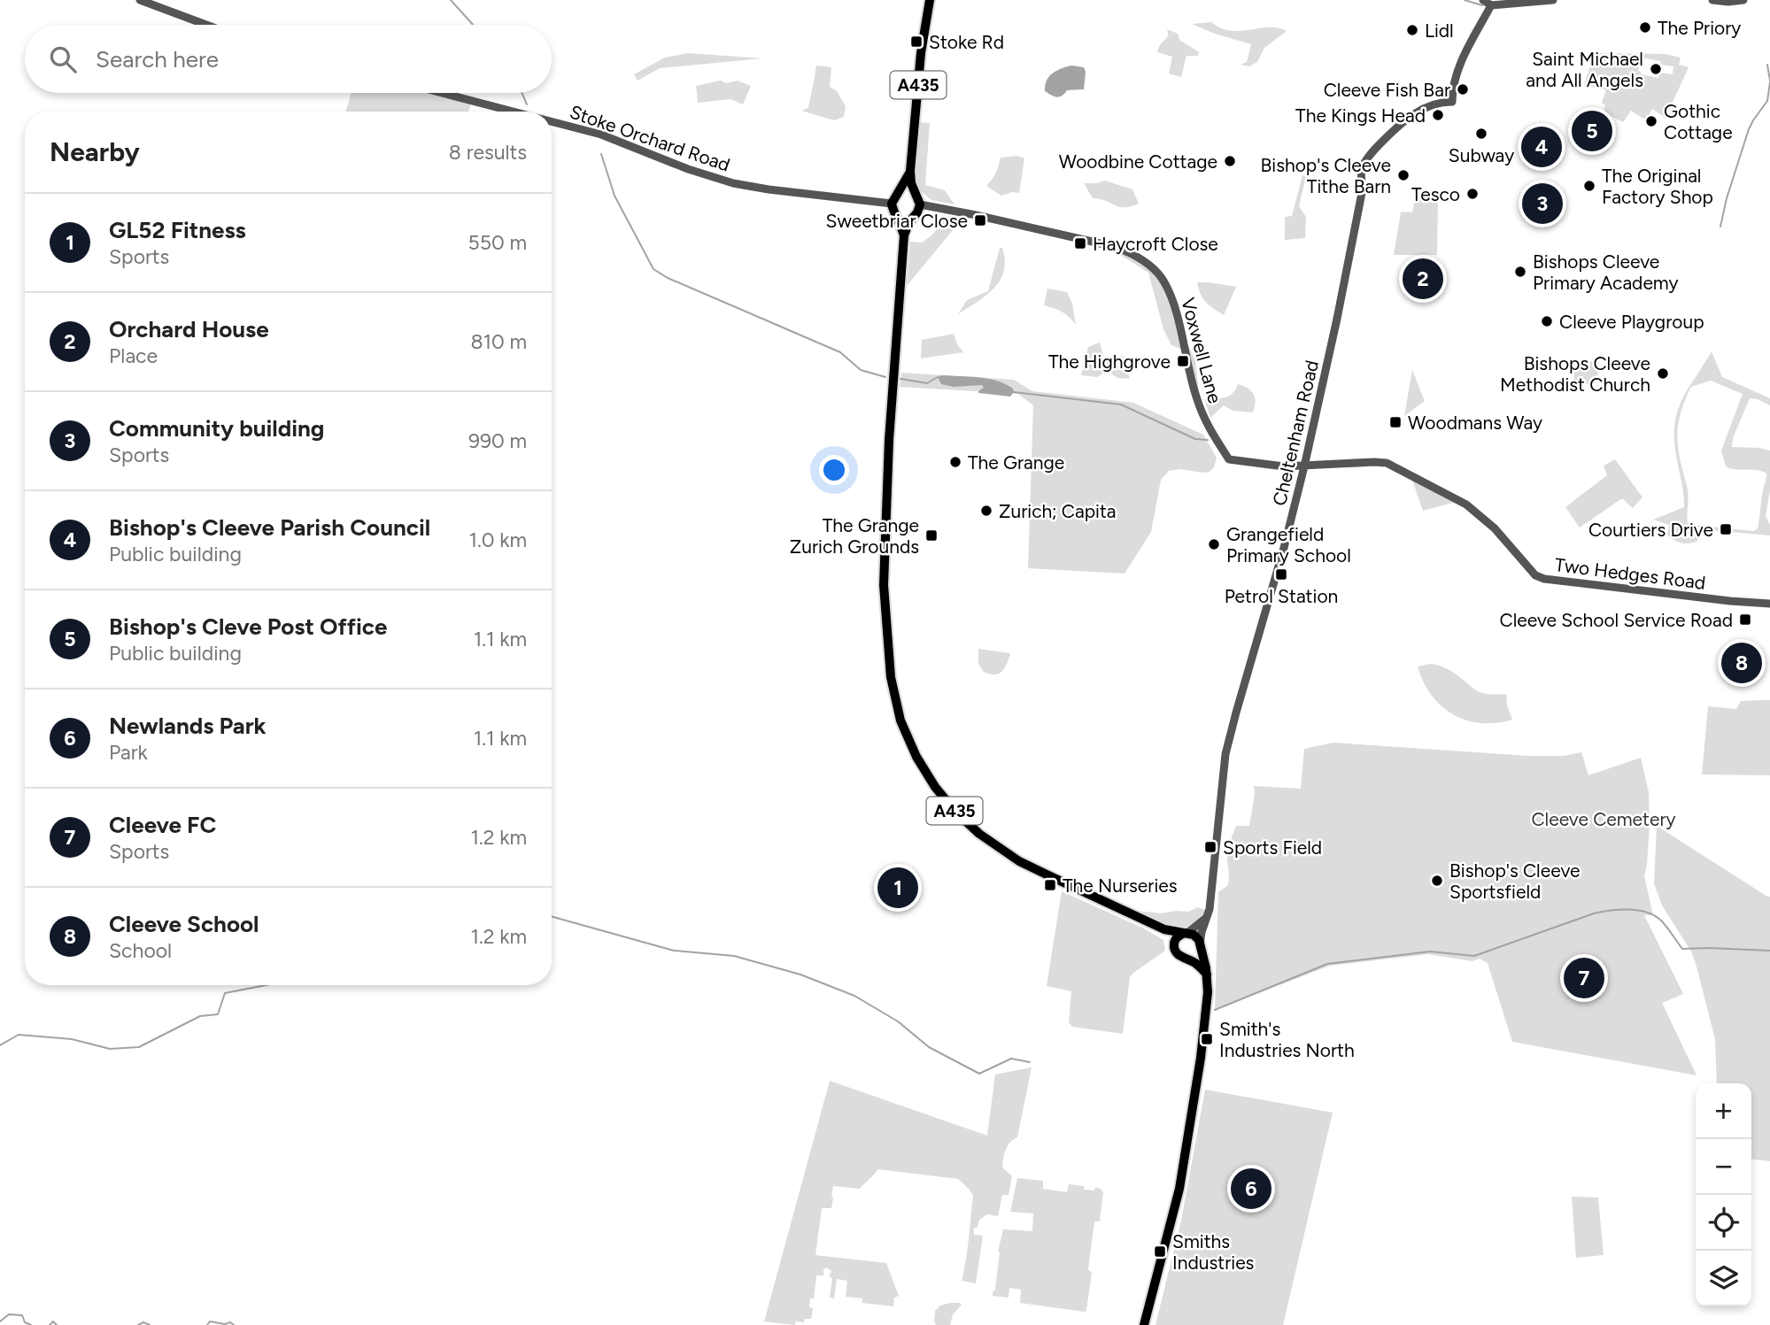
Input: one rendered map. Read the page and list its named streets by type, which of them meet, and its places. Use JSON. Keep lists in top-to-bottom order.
{
  "streets": {
    "main road": ["A435"],
    "street": [
      "Stoke Orchard Road",
      "Voxwell Lane",
      "Cheltenham Road",
      "Two Hedges Road"
    ]
  },
  "crossings": [
    ["A435", "Stoke Orchard Road"],
    ["A435", "Voxwell Lane"],
    ["A435", "Cheltenham Road"],
    ["Stoke Orchard Road", "Voxwell Lane"],
    ["Voxwell Lane", "Cheltenham Road"],
    ["Voxwell Lane", "Two Hedges Road"],
    ["Cheltenham Road", "Two Hedges Road"]
  ],
  "parks": ["Cleeve Cemetery"],
  "places": {
    "other": [
      "The Priory",
      "Lidl",
      "Saint Michael and All Angels",
      "Cleeve Fish Bar",
      "The Kings Head",
      "Gothic Cottage",
      "Subway",
      "Woodbine Cottage",
      "Bishop's Cleeve Tithe Barn",
      "The Original Factory Shop",
      "Tesco",
      "Bishops Cleeve Primary Academy",
      "Cleeve Playgroup",
      "Bishops Cleeve Methodist Church",
      "The Grange",
      "Zurich; Capita",
      "Grangefield Primary School",
      "Bishop's Cleeve Sportsfield"
    ],
    "transit": [
      "Stoke Rd",
      "Sweetbriar Close",
      "Haycroft Close",
      "The Highgrove",
      "Woodmans Way",
      "Courtiers Drive",
      "The Grange Zurich Grounds",
      "Petrol Station",
      "Cleeve School Service Road",
      "Sports Field",
      "The Nurseries",
      "Smith's Industries North",
      "Smiths Industries"
    ]
  },
  "page": {
    "search": "Search here",
    "pins": [
      "5",
      "4",
      "3",
      "2",
      "8",
      "1",
      "7",
      "6"
    ],
    "heading": ["Nearby", "8 results"],
    "list": [
      {
        "mark": "1",
        "name": "GL52 Fitness",
        "note": "Sports",
        "value": "550 m"
      },
      {
        "mark": "2",
        "name": "Orchard House",
        "note": "Place",
        "value": "810 m"
      },
      {
        "mark": "3",
        "name": "Community building",
        "note": "Sports",
        "value": "990 m"
      },
      {
        "mark": "4",
        "name": "Bishop's Cleeve Parish Council",
        "note": "Public building",
        "value": "1.0 km"
      },
      {
        "mark": "5",
        "name": "Bishop's Cleve Post Office",
        "note": "Public building",
        "value": "1.1 km"
      },
      {
        "mark": "6",
        "name": "Newlands Park",
        "note": "Park",
        "value": "1.1 km"
      },
      {
        "mark": "7",
        "name": "Cleeve FC",
        "note": "Sports",
        "value": "1.2 km"
      },
      {
        "mark": "8",
        "name": "Cleeve School",
        "note": "School",
        "value": "1.2 km"
      }
    ],
    "map_buttons": ["+", "−"]
  }
}
